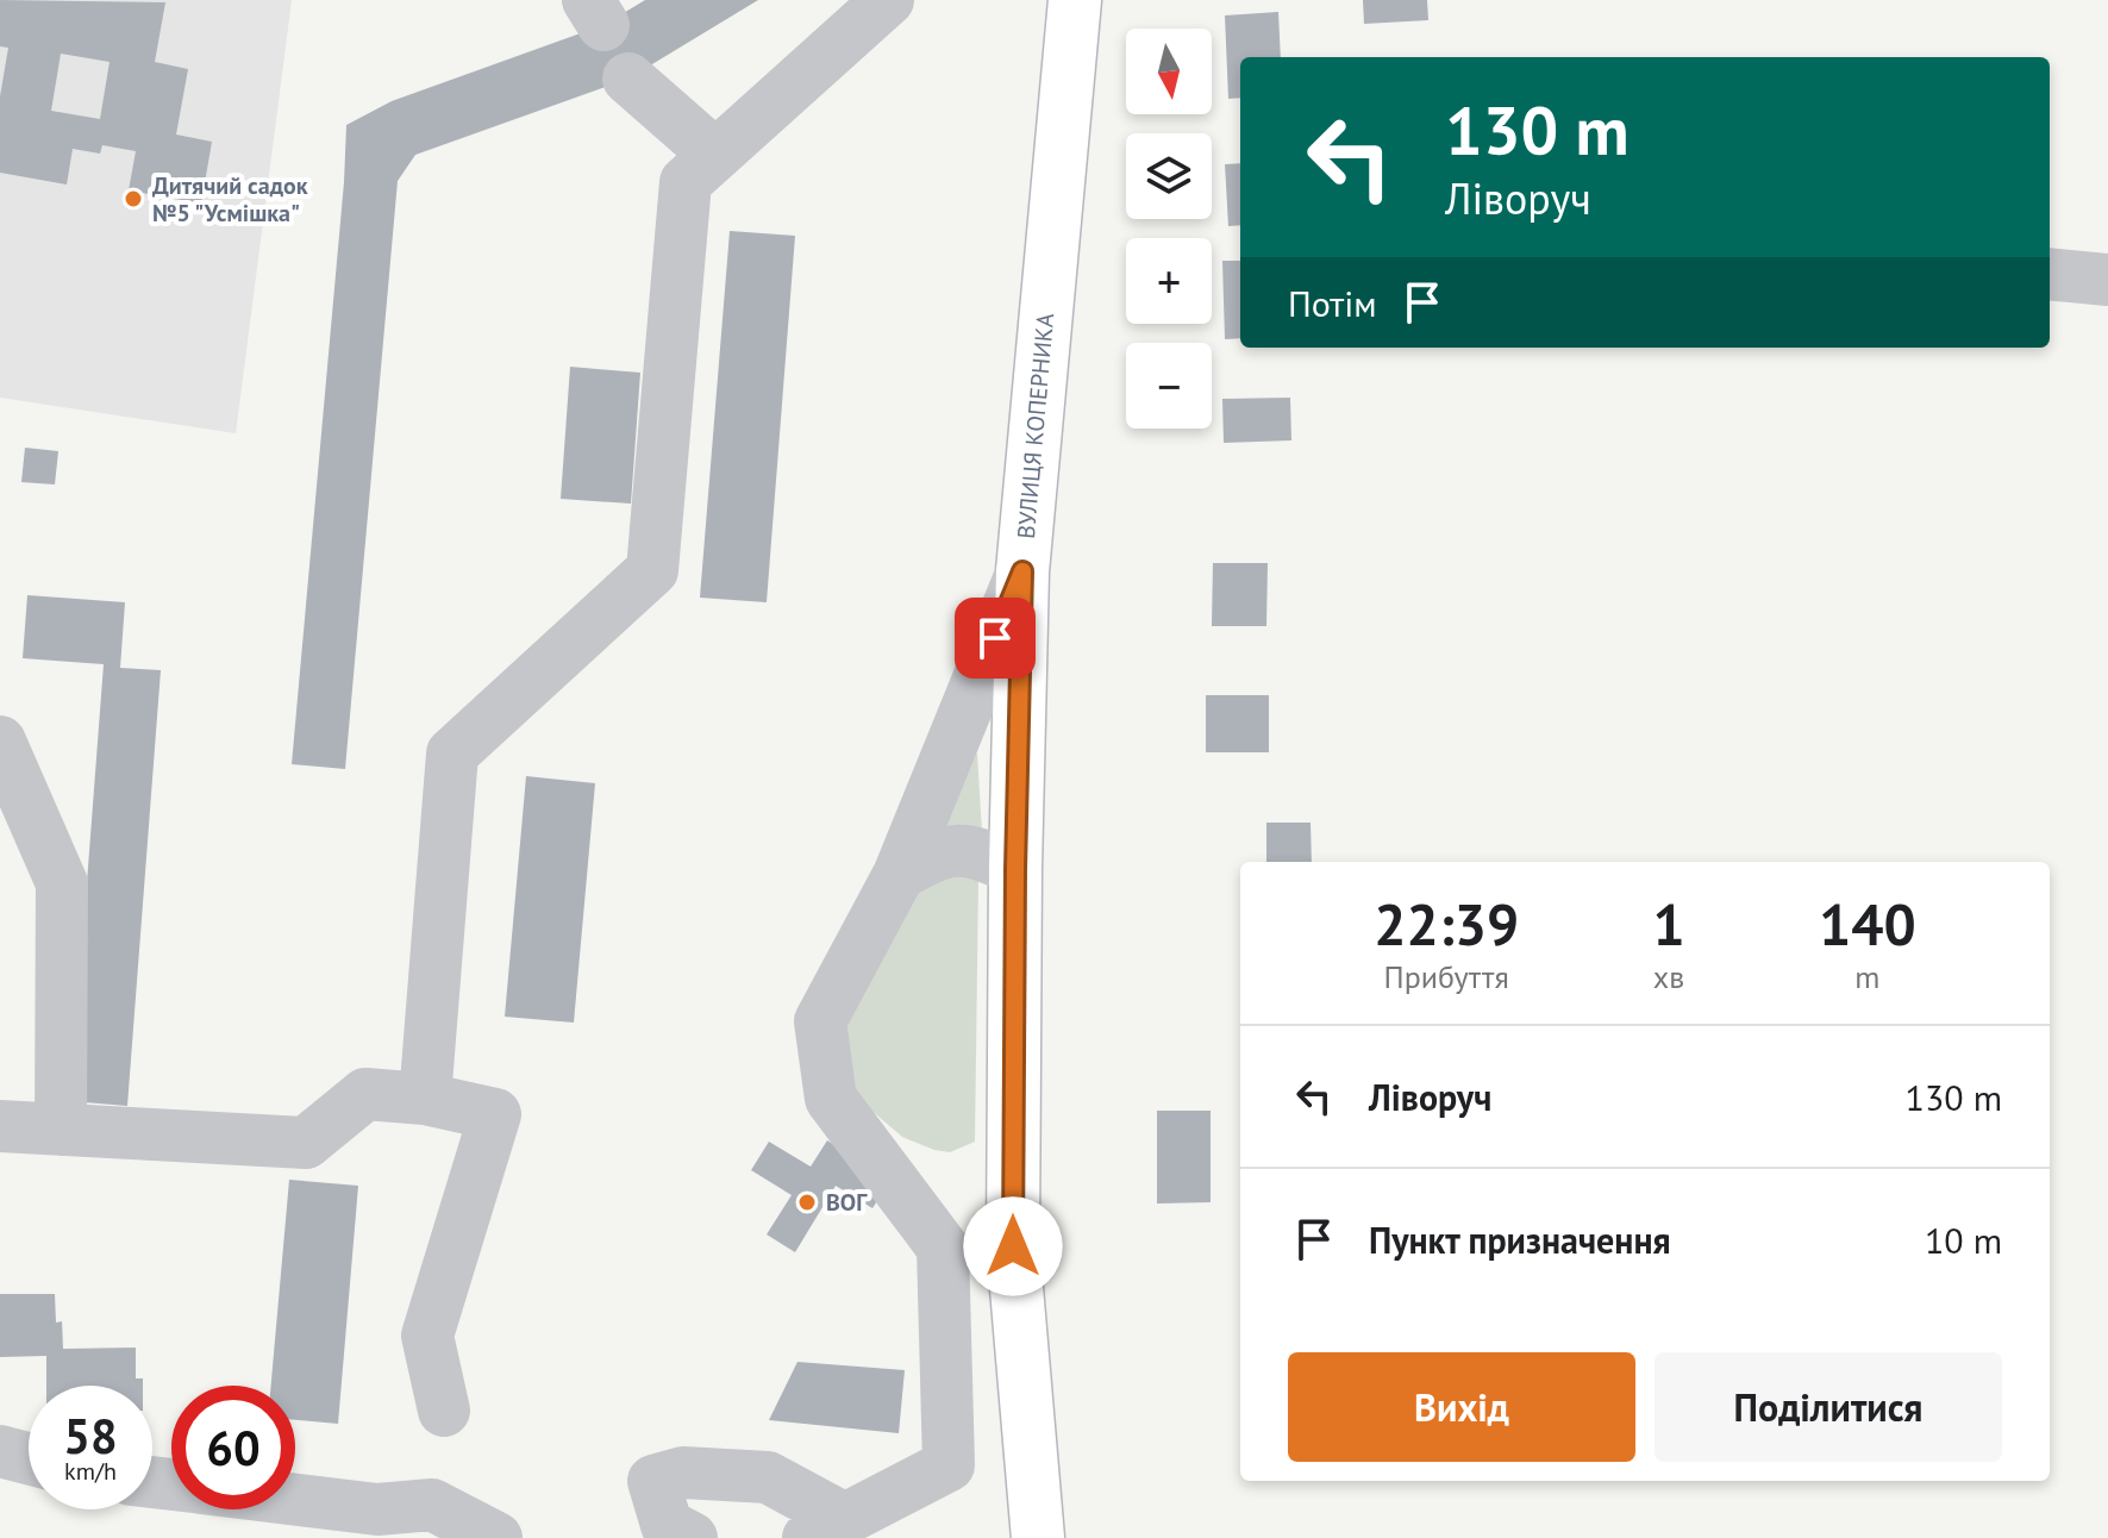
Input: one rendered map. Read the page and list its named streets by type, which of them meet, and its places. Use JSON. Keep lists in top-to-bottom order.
{
  "streets": {
    "main road": ["ВУЛИЦЯ КОПЕРНИКА"]
  },
  "places": ["Дитячий садок №5 \"Усмішка\"", "ВОГ"],
  "north": "bottom",
  "page": {
    "map_buttons": ["+", "−"],
    "turn": ["130 m", "Ліворуч"],
    "then": "Потім",
    "eta": [
      "22:39",
      "Прибуття",
      "1",
      "хв",
      "140",
      "m"
    ],
    "list": [
      {
        "name": "Ліворуч",
        "value": "130 m"
      },
      {
        "name": "Пункт призначення",
        "value": "10 m"
      }
    ],
    "buttons": ["Вихід", "Поділитися"],
    "speed": "58 km/h",
    "limit": "60"
  }
}
